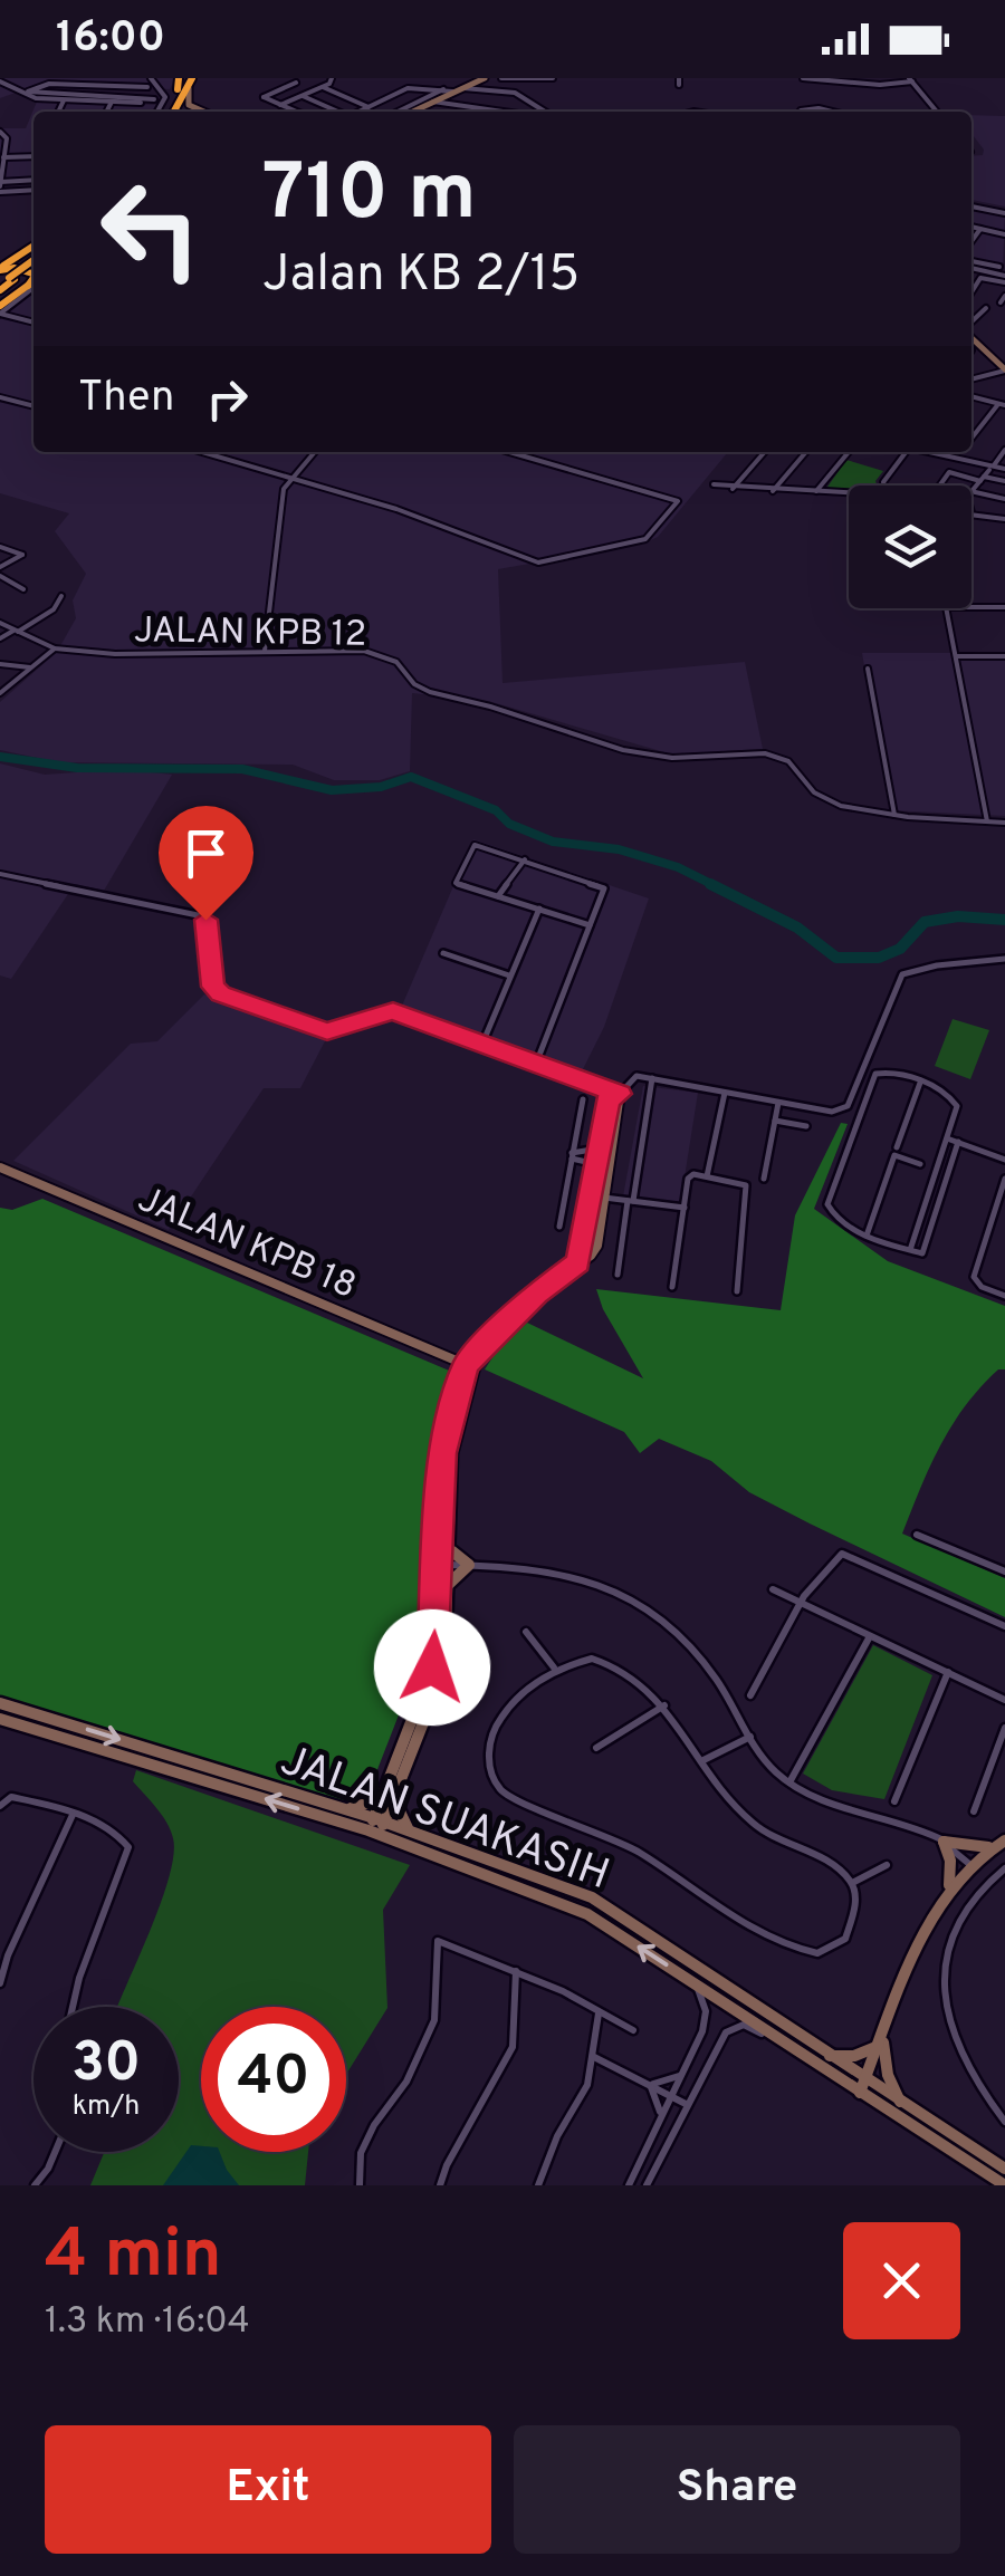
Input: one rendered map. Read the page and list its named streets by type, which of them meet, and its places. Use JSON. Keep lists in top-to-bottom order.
{
  "streets": {
    "street": ["JALAN KPB 12", "JALAN KPB 18", "JALAN SUAKASIH"]
  },
  "page": {
    "status": "16:00",
    "turn": ["710 m", "Jalan KB 2/15"],
    "then": "Then",
    "speed": "30 km/h",
    "limit": "40",
    "heading": ["4 min", "1.3 km · 16:04"],
    "buttons": ["Exit", "Share"]
  }
}
